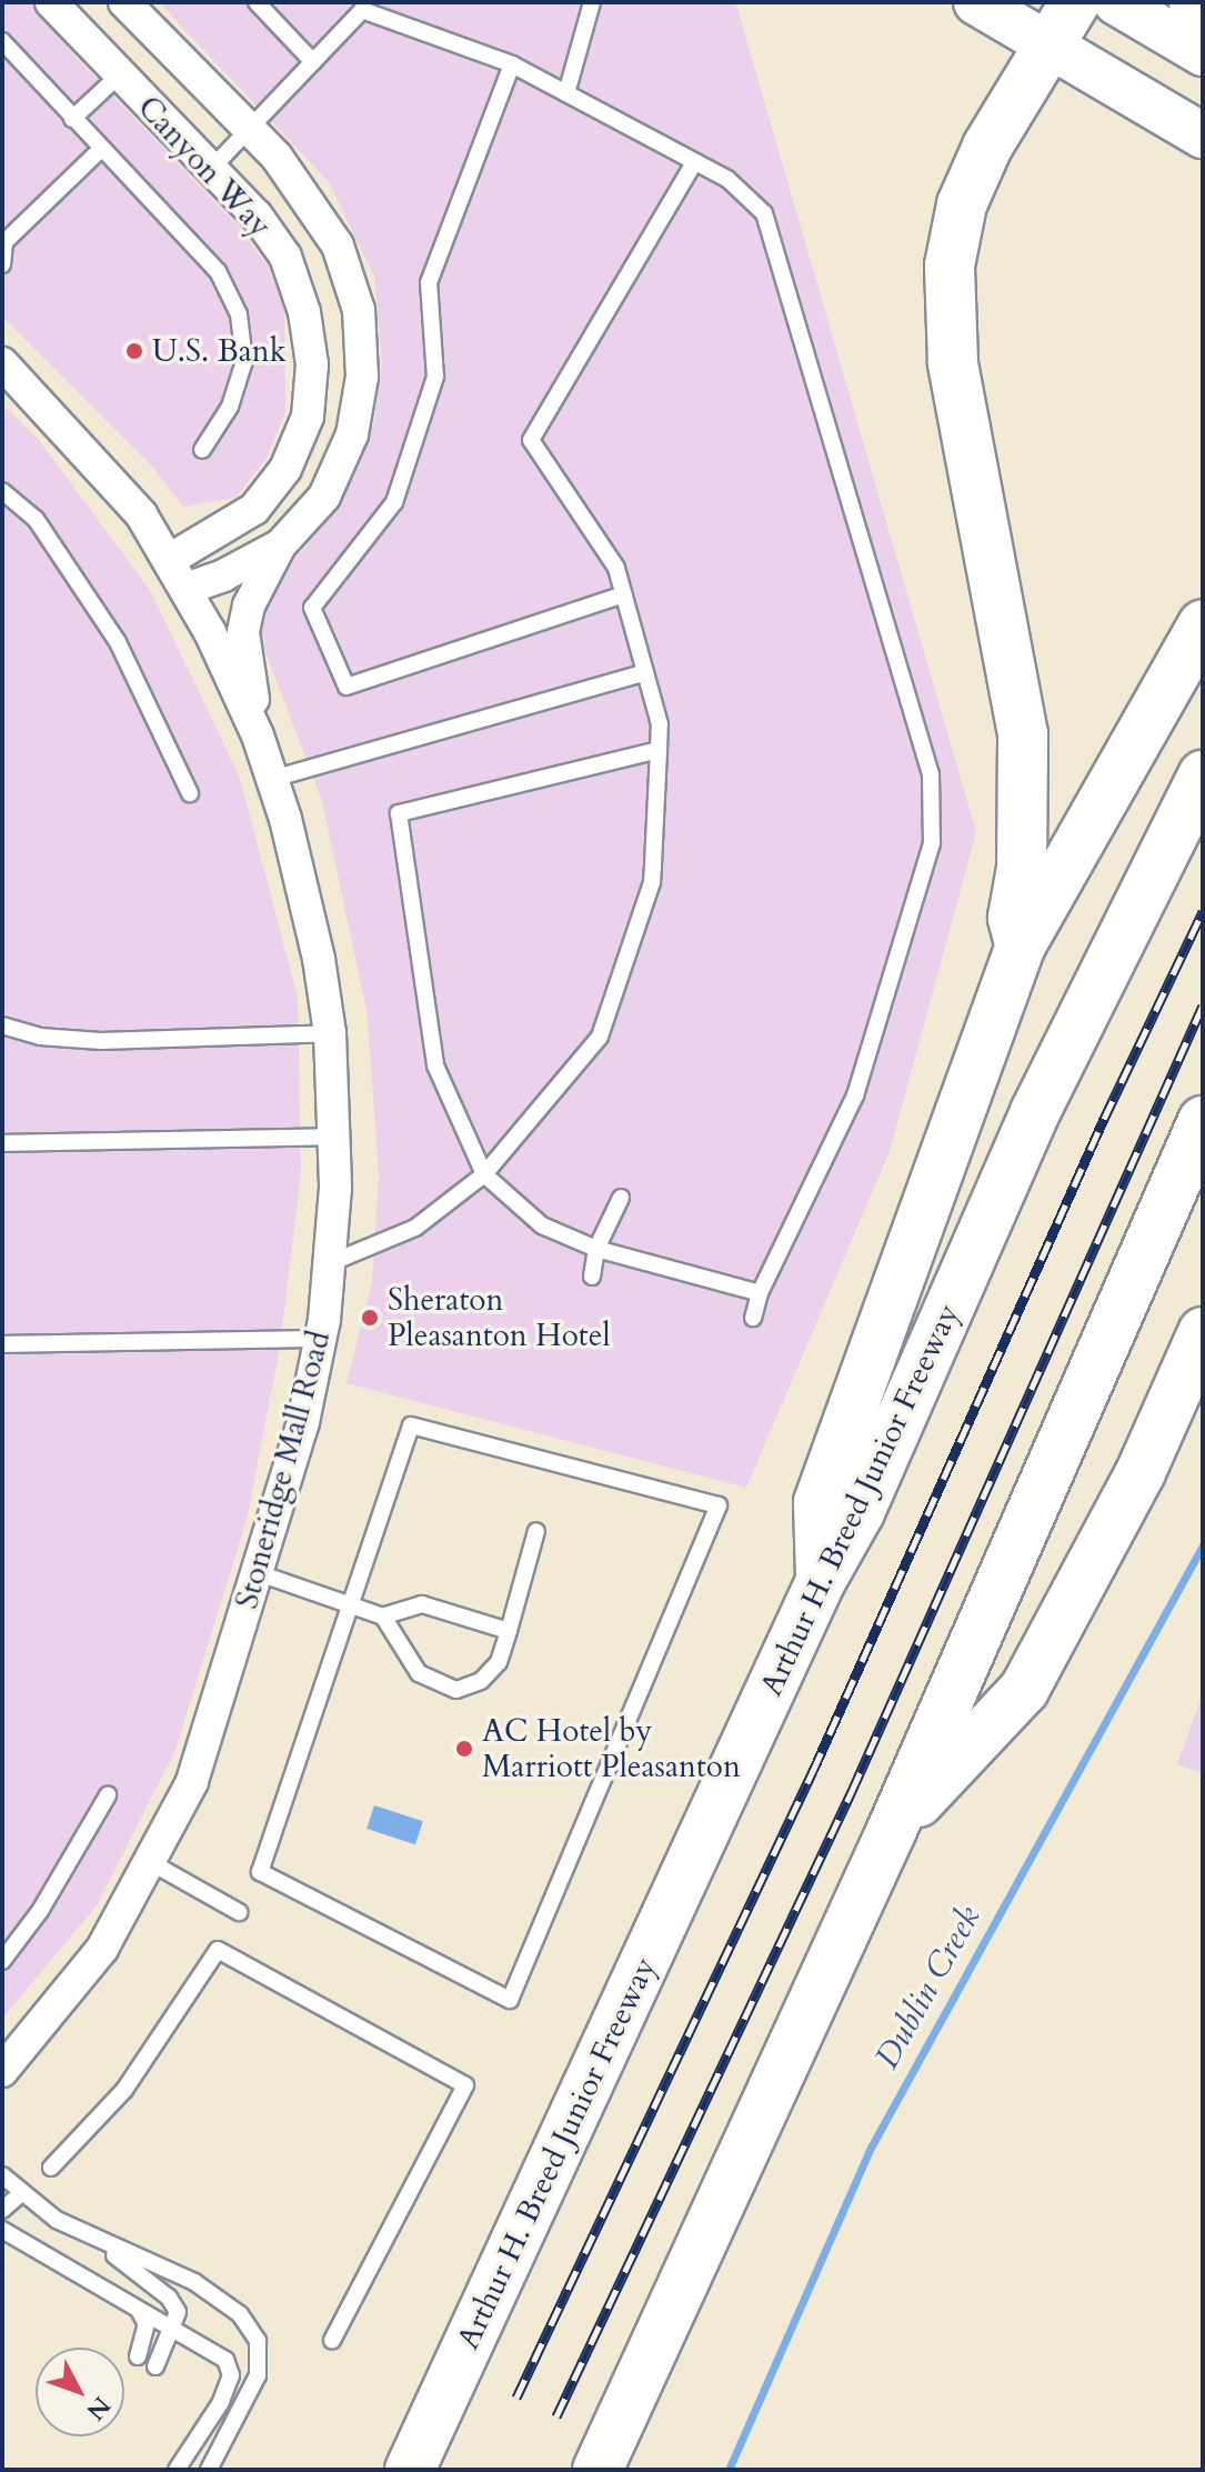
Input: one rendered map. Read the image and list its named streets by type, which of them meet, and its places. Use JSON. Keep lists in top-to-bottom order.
{
  "streets": {
    "highway": ["Arthur H. Breed Junior Freeway"],
    "street": ["Canyon Way", "Stoneridge Mall Road"]
  },
  "crossings": [
    ["Canyon Way", "Stoneridge Mall Road"]
  ],
  "water": ["Dublin Creek"],
  "places": ["U.S. Bank", "Sheraton Pleasanton Hotel", "AC Hotel by Marriott Pleasanton"],
  "north": "bottom right"
}
